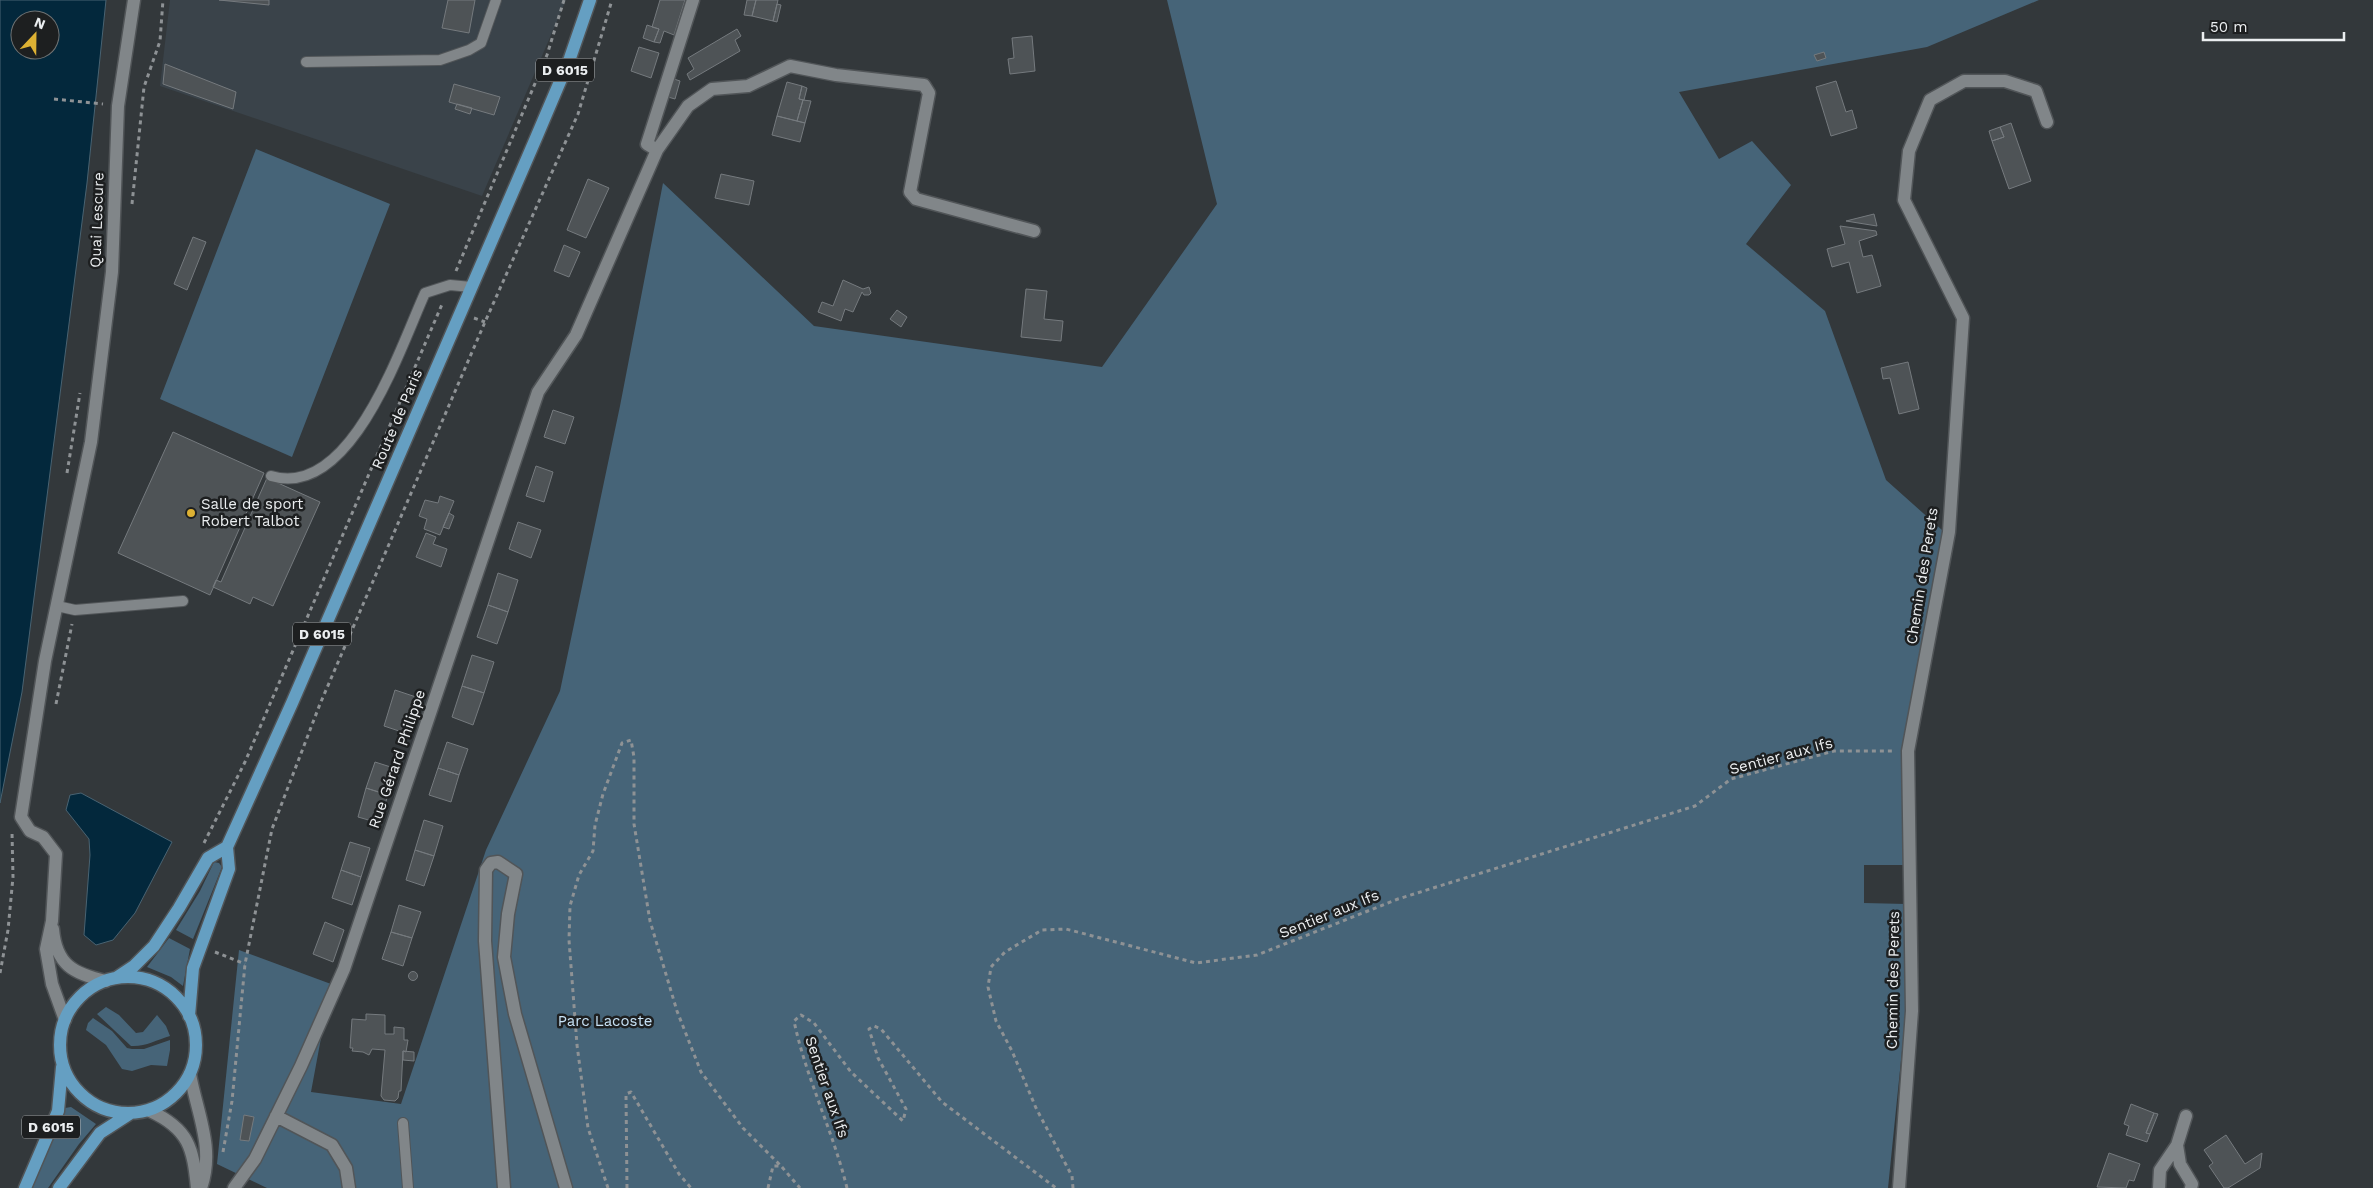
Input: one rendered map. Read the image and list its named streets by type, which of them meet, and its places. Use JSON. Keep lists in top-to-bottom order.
{
  "streets": {
    "main road": ["D 6015", "Route de Paris"],
    "street": ["Quai Lescure", "Chemin des Perets", "Rue Gérard Philippe"],
    "path": ["Sentier aux Ifs"]
  },
  "crossings": [
    ["D 6015", "Route de Paris"],
    ["Chemin des Perets", "Sentier aux Ifs"]
  ],
  "parks": ["Parc Lacoste"],
  "places": ["Salle de sport Robert Talbot"],
  "scale_bar": "50 m",
  "north": "top"
}
